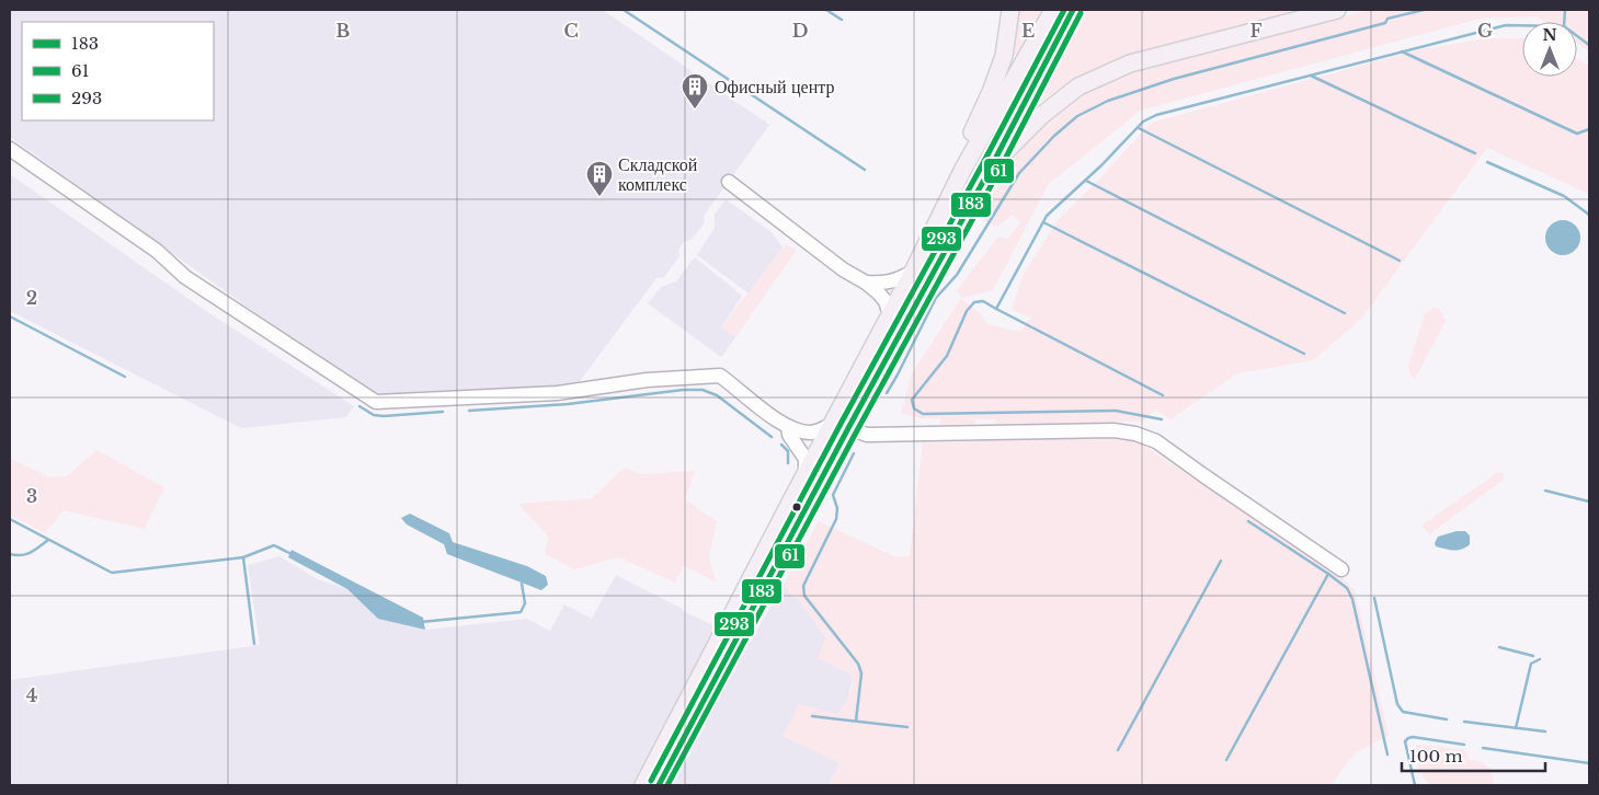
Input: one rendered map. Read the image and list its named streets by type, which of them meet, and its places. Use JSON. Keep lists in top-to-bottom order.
{
  "places": {
    "building": ["Офисный центр", "Складской комплекс"]
  },
  "lines": ["transit line 183", "transit line 293", "transit line 61"],
  "legend": ["183", "61", "293"],
  "scale_bar": "100 m",
  "north": "top",
  "grid": {
    "columns": [
      "B",
      "C",
      "D",
      "E",
      "F",
      "G"
    ],
    "rows": ["2", "3", "4"]
  }
}
